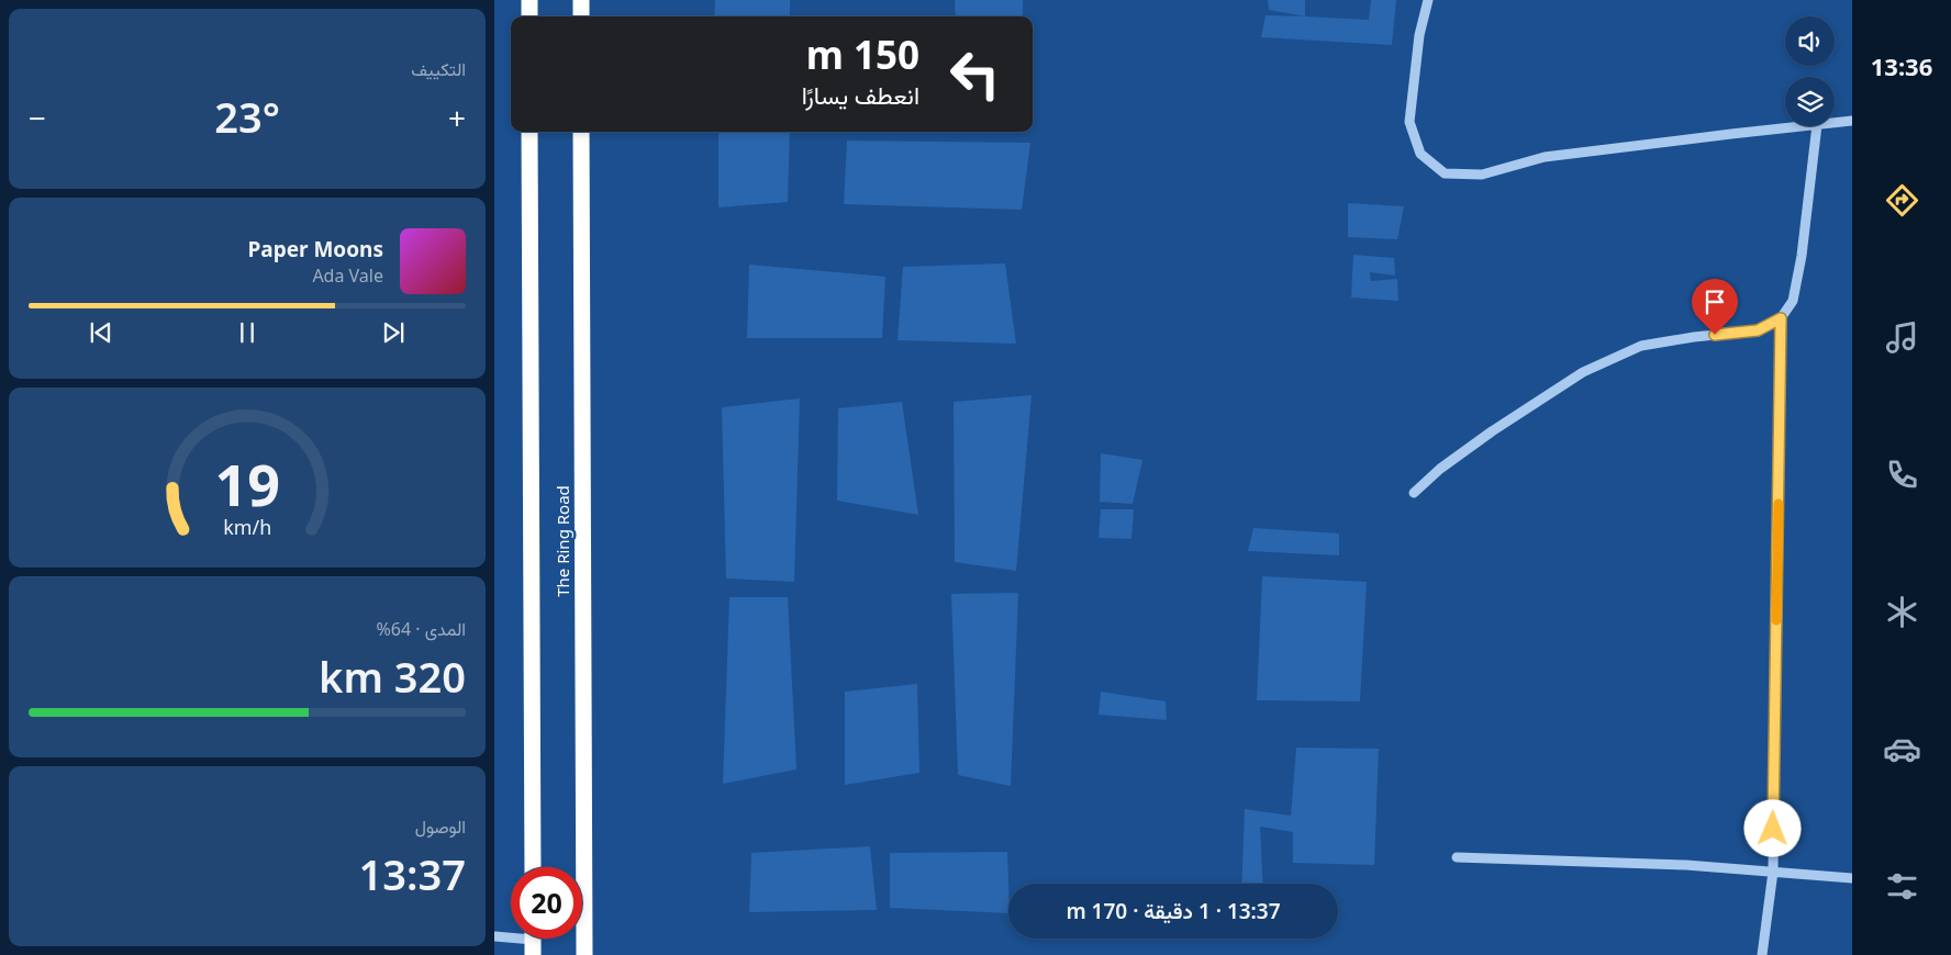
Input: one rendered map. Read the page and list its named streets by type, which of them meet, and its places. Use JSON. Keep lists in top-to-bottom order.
{
  "streets": {
    "highway": ["The Ring Road"]
  },
  "page": {
    "tabs": "13:36",
    "tile": [
      "التكييف",
      ["المدى · 64%", "320 km"],
      ["الوصول", "13:37"]
    ],
    "turn": ["150 m", "انعطف يسارًا"],
    "heat": ["−", "23°", "+"],
    "song": ["Paper Moons", "Ada Vale"],
    "limit": "20",
    "trip": "13:37 · 1 دقيقة · 170 m",
    "gauge": ["19", "km/h"]
  }
}
